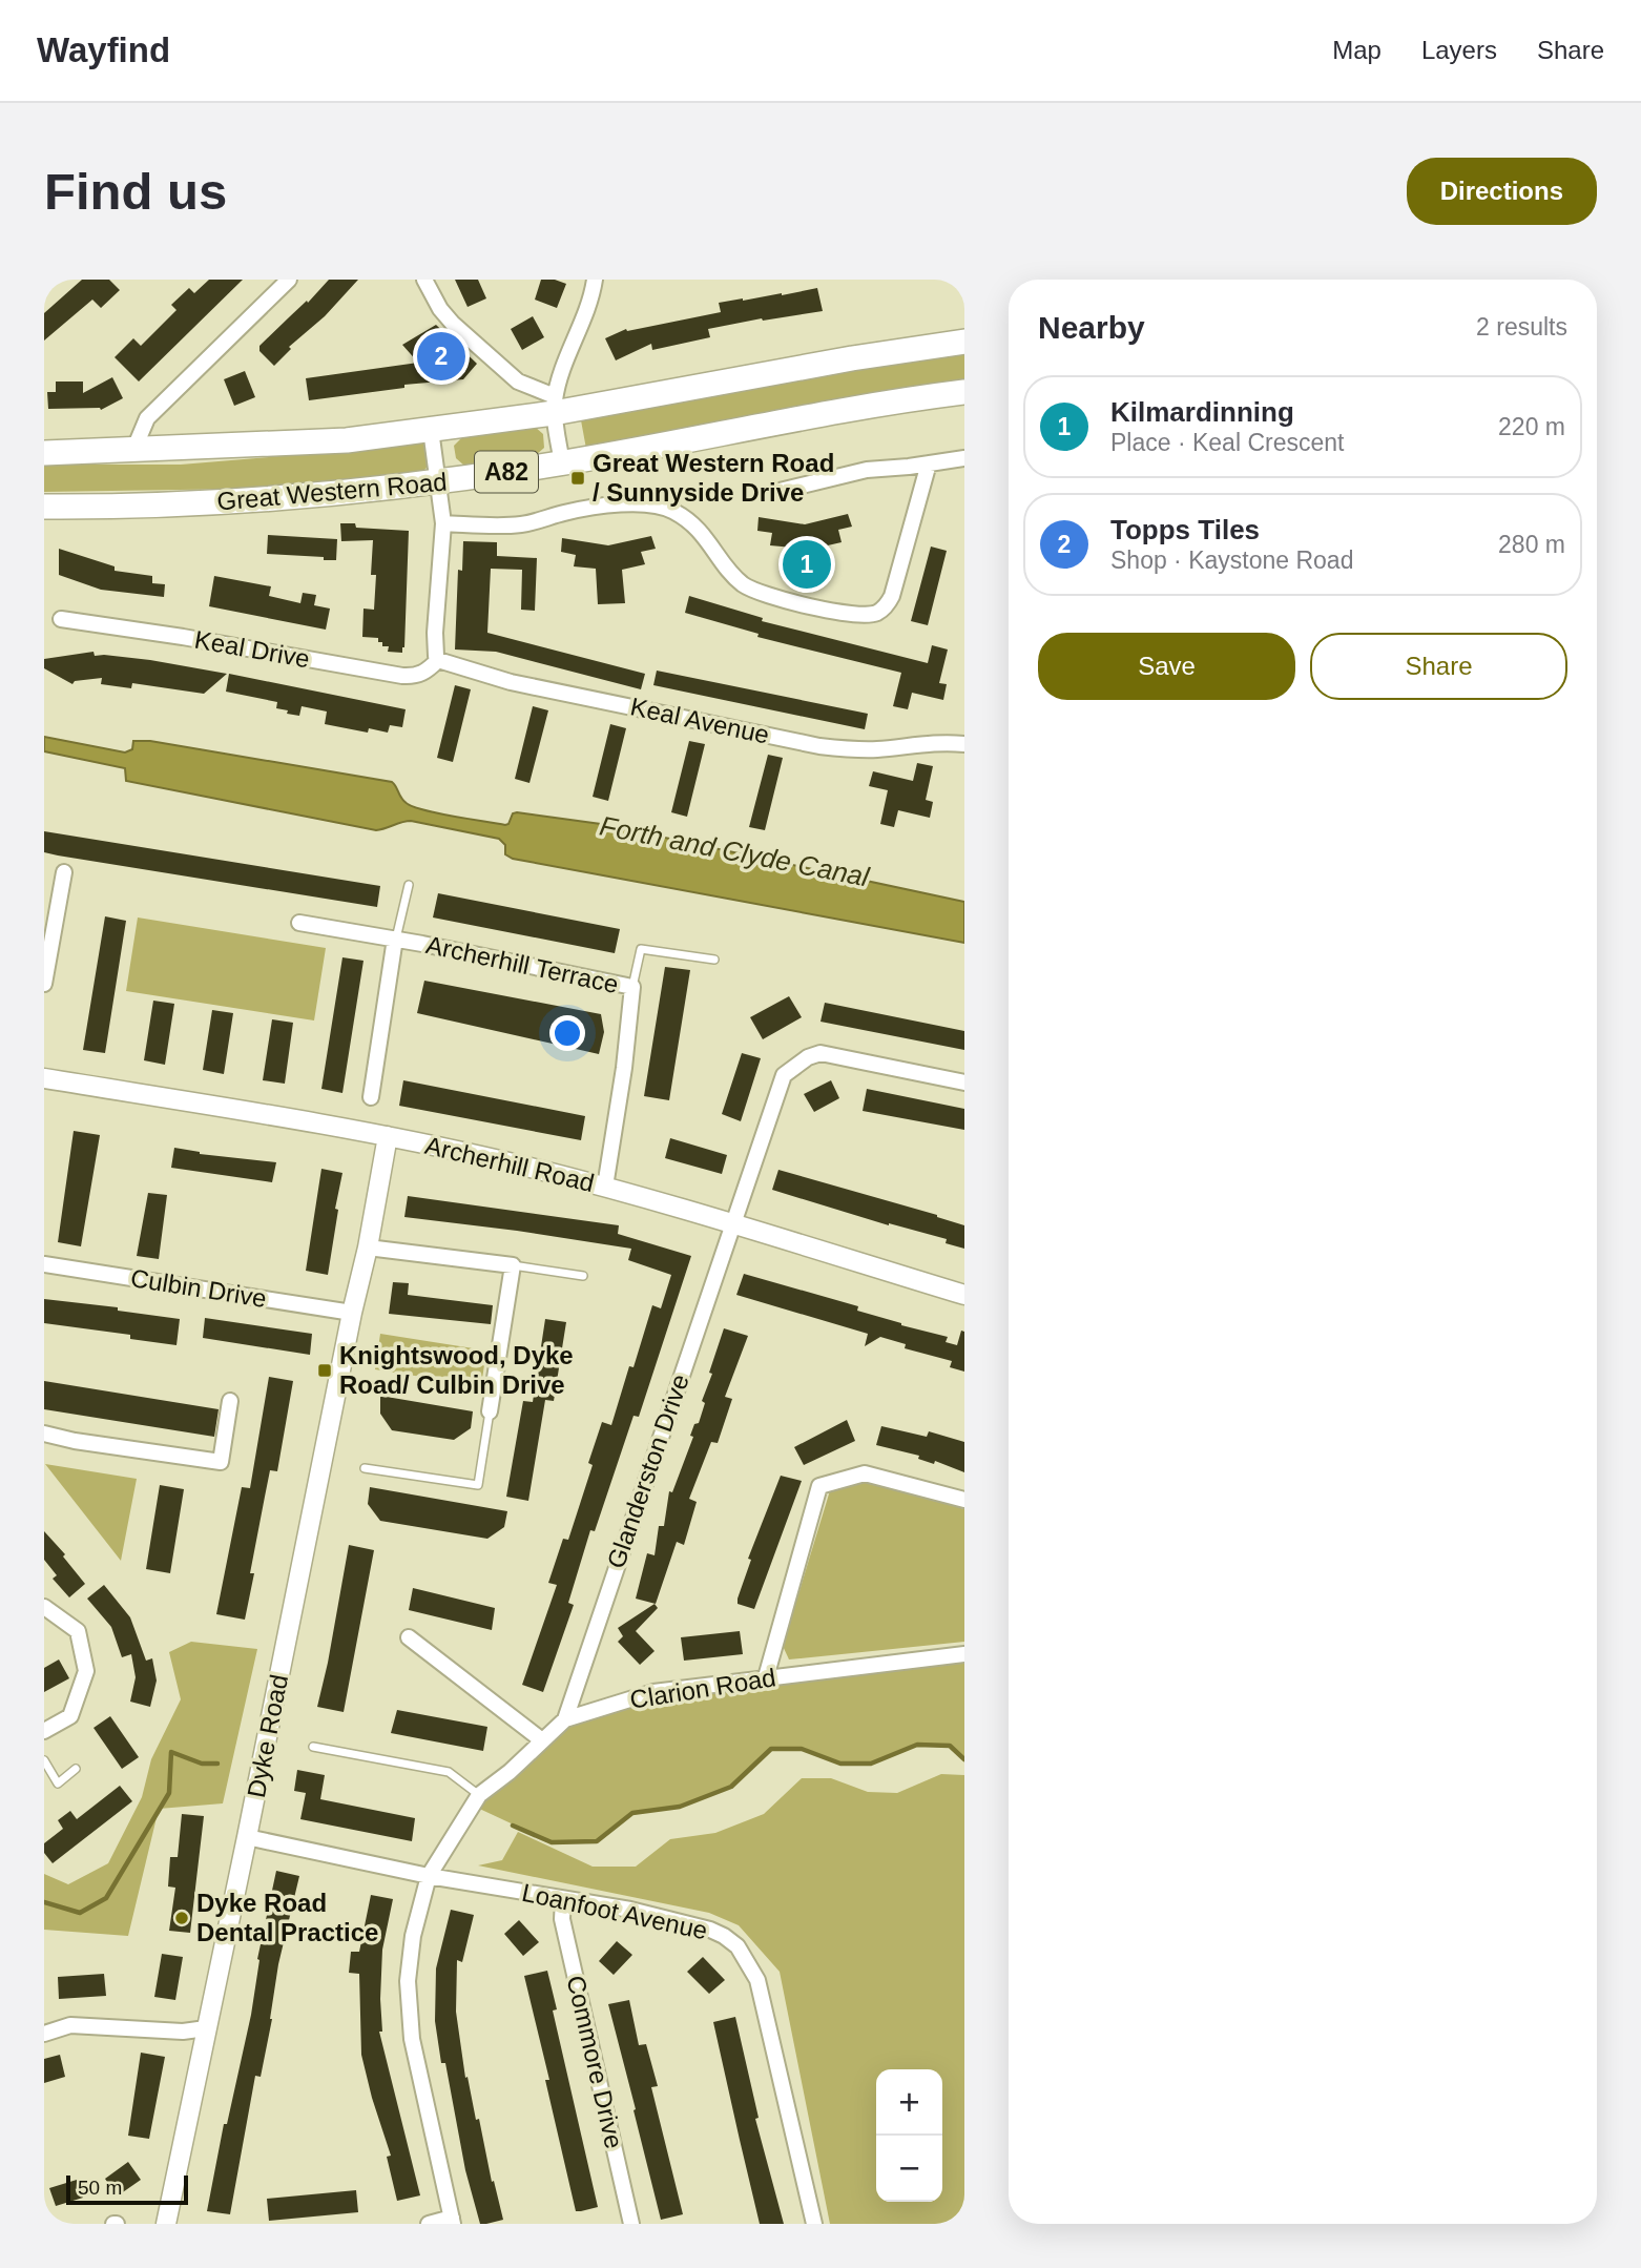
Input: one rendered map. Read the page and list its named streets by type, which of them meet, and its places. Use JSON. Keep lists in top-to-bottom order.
{
  "streets": {
    "main road": ["A82", "Great Western Road"],
    "street": [
      "Keal Drive",
      "Keal Avenue",
      "Archerhill Terrace",
      "Archerhill Road",
      "Culbin Drive",
      "Glanderston Drive",
      "Clarion Road",
      "Dyke Road",
      "Loanfoot Avenue",
      "Commore Drive"
    ]
  },
  "crossings": [
    ["Keal Drive", "Keal Avenue"],
    ["Archerhill Terrace", "Archerhill Road"],
    ["Archerhill Road", "Glanderston Drive"],
    ["Archerhill Road", "Dyke Road"],
    ["Culbin Drive", "Dyke Road"],
    ["Glanderston Drive", "Clarion Road"],
    ["Clarion Road", "Loanfoot Avenue"],
    ["Dyke Road", "Loanfoot Avenue"],
    ["Loanfoot Avenue", "Commore Drive"]
  ],
  "water": ["Forth and Clyde Canal"],
  "places": {
    "transit": ["Great Western Road / Sunnyside Drive", "Knightswood, Dyke Road/ Culbin Drive"],
    "other": ["Dyke Road Dental Practice"]
  },
  "scale_bar": "50 m",
  "page": {
    "header": "Wayfind",
    "nav": ["Map", "Layers", "Share"],
    "buttons": [
      "Directions",
      ["Save", "Share"]
    ],
    "title": "Find us",
    "heading": ["Nearby", "2 results"],
    "pins": ["2", "1"],
    "list": [
      {
        "mark": "1",
        "name": "Kilmardinning",
        "note": "Place · Keal Crescent",
        "value": "220 m"
      },
      {
        "mark": "2",
        "name": "Topps Tiles",
        "note": "Shop · Kaystone Road",
        "value": "280 m"
      }
    ],
    "map_buttons": ["+", "−"],
    "scale": "50 m"
  }
}
